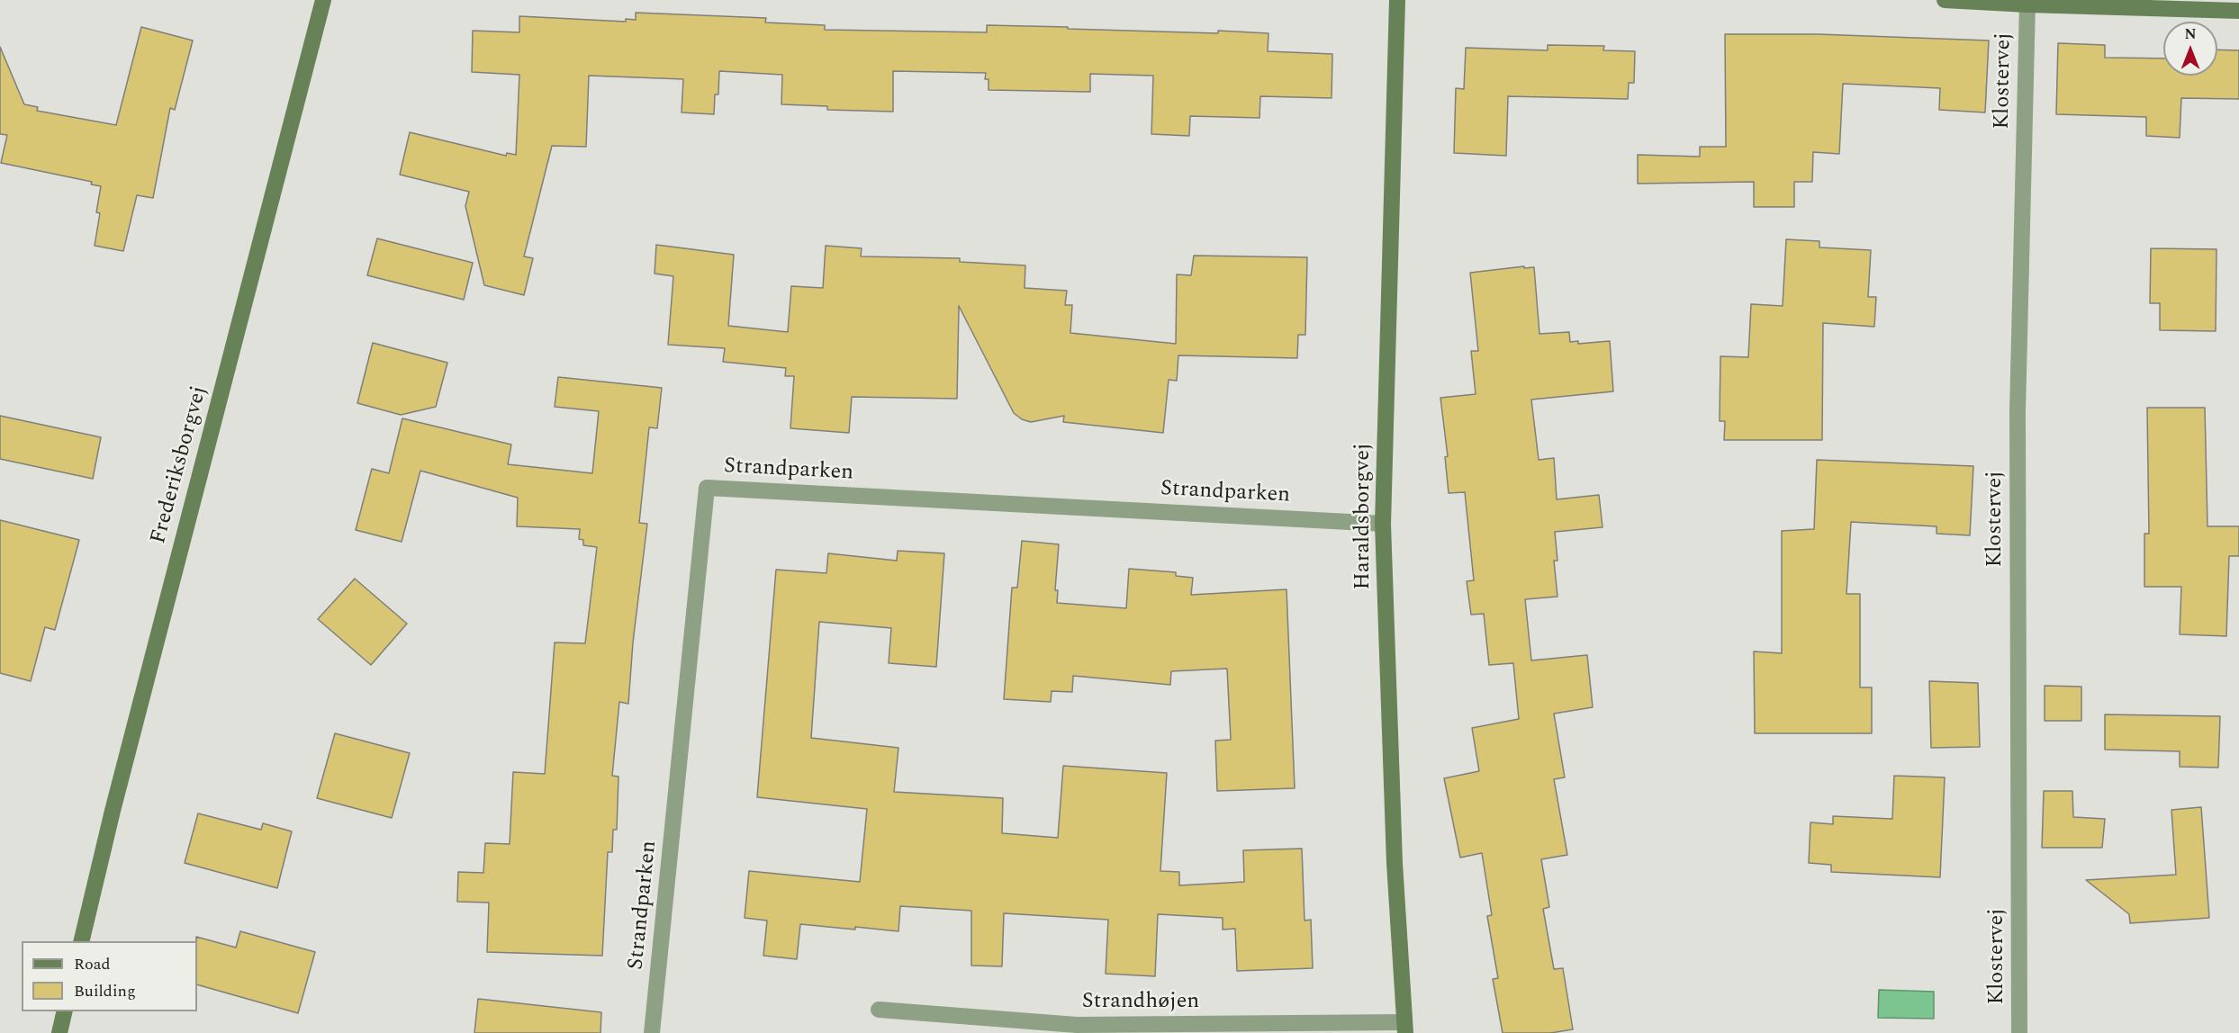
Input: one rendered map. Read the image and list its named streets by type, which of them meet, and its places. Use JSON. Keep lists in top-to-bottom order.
{
  "streets": {
    "street": [
      "Klostervej",
      "Frederiksborgvej",
      "Strandparken",
      "Haraldsborgvej",
      "Strandhøjen"
    ]
  },
  "crossings": [
    ["Strandparken", "Haraldsborgvej"],
    ["Haraldsborgvej", "Strandhøjen"]
  ],
  "legend": ["Road", "Building"],
  "north": "top"
}
